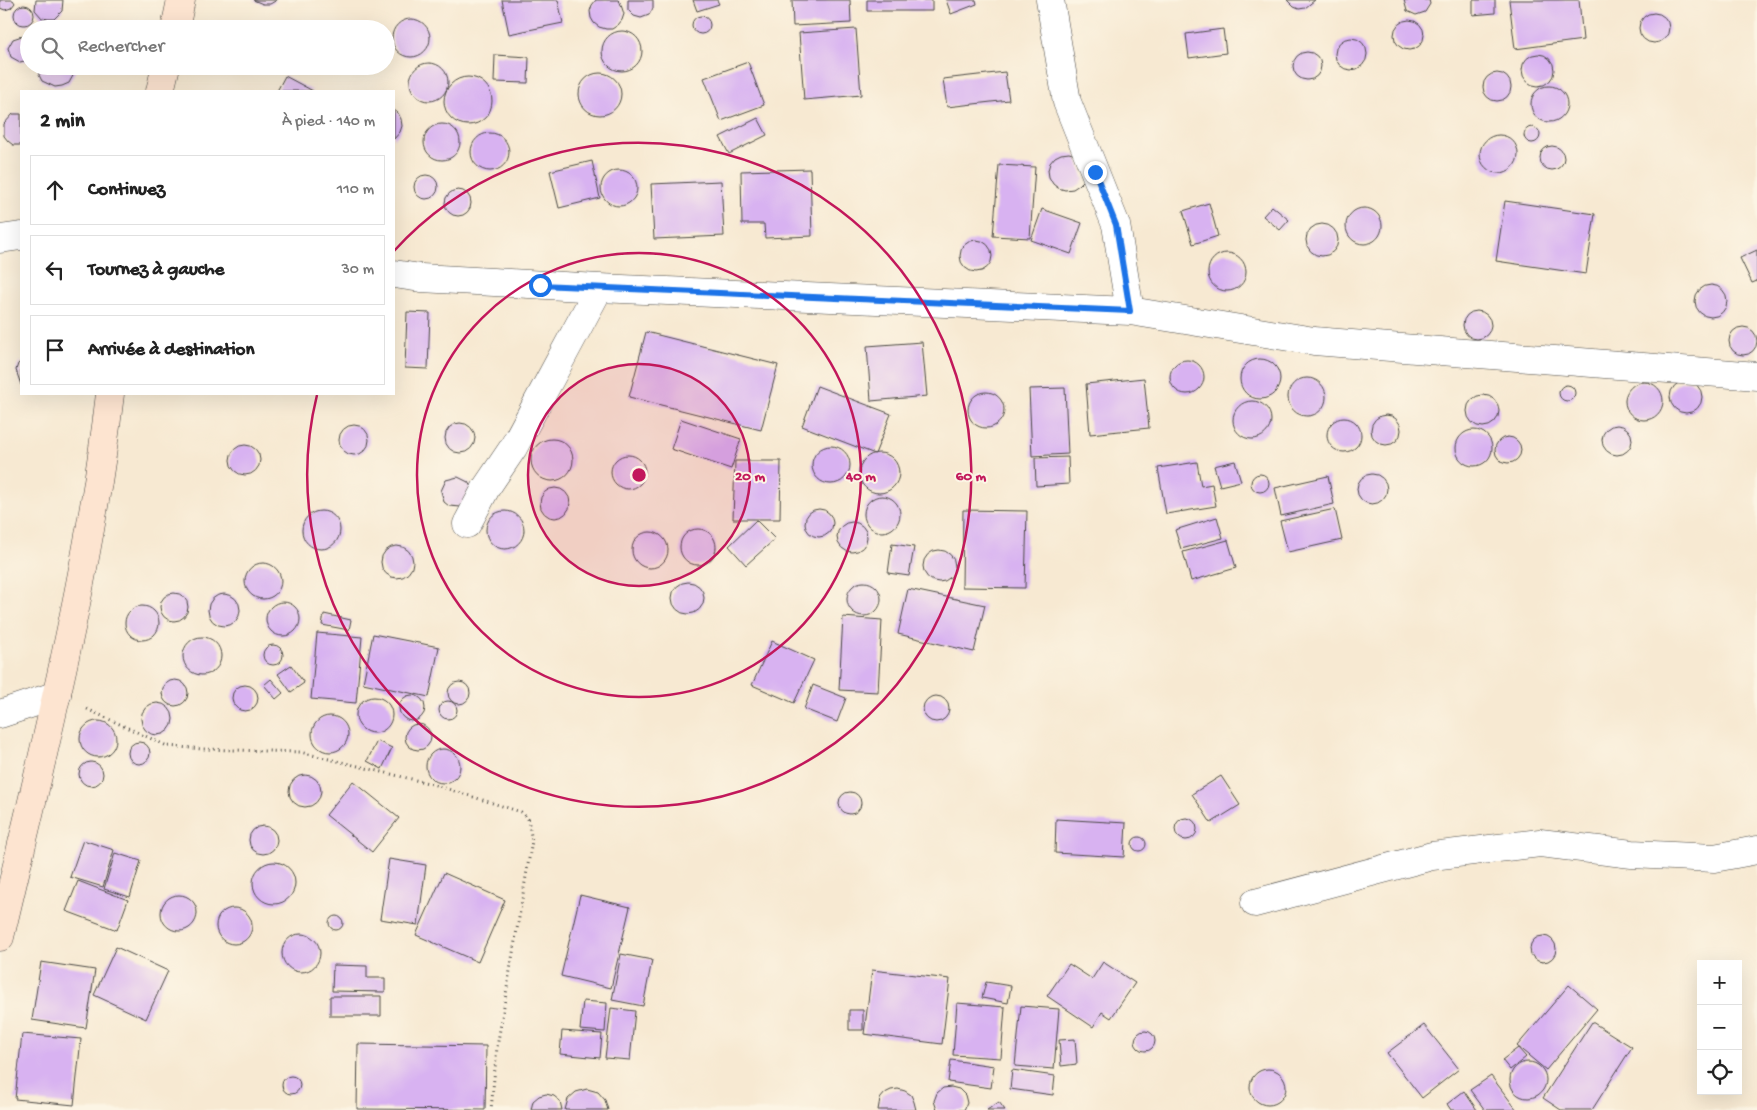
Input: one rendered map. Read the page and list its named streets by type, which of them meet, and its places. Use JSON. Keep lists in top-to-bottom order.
{
  "page": {
    "search": "Rechercher",
    "heading": ["2 min", "À pied · 140 m"],
    "list": [
      ["Continuez", "110 m"],
      ["Tournez à gauche", "30 m"],
      "Arrivée à destination"
    ],
    "map_buttons": ["+", "−"]
  },
  "rings": ["20 m", "40 m", "60 m"]
}
